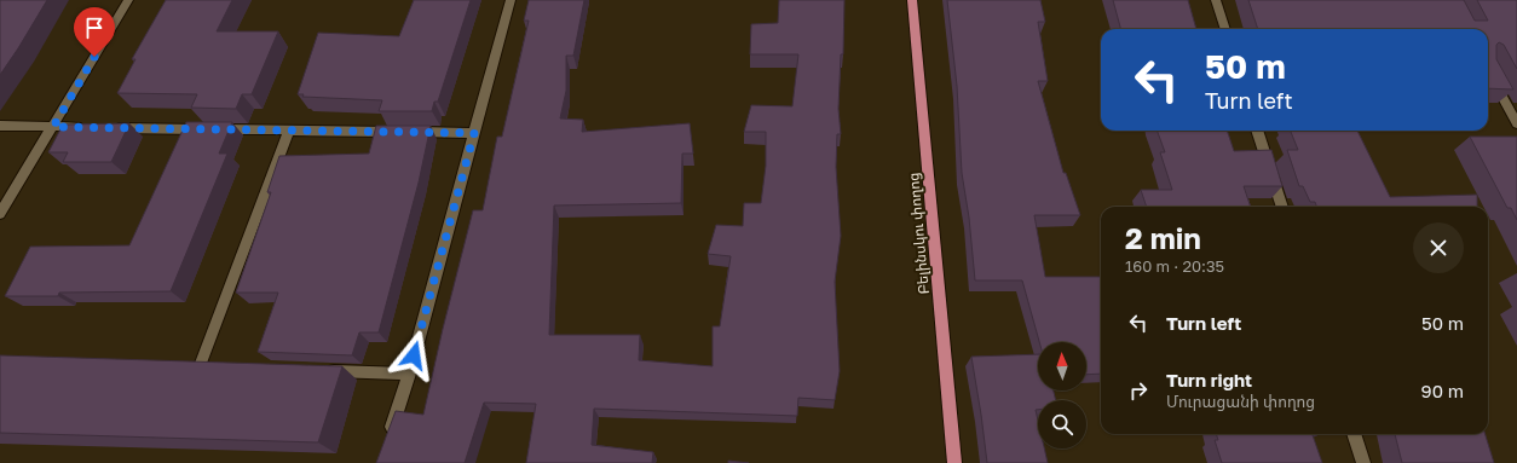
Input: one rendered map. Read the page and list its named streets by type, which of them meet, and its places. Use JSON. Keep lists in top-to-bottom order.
{
  "streets": {
    "main road": ["Բելինսկու փողոց"]
  },
  "north": "top",
  "page": {
    "turn": ["50 m", "Turn left"],
    "heading": ["2 min", "160 m · 20:35"],
    "list": [
      {
        "name": "Turn left",
        "value": "50 m"
      },
      {
        "name": "Turn right",
        "note": "Մուրացանի փողոց",
        "value": "90 m"
      }
    ]
  }
}
